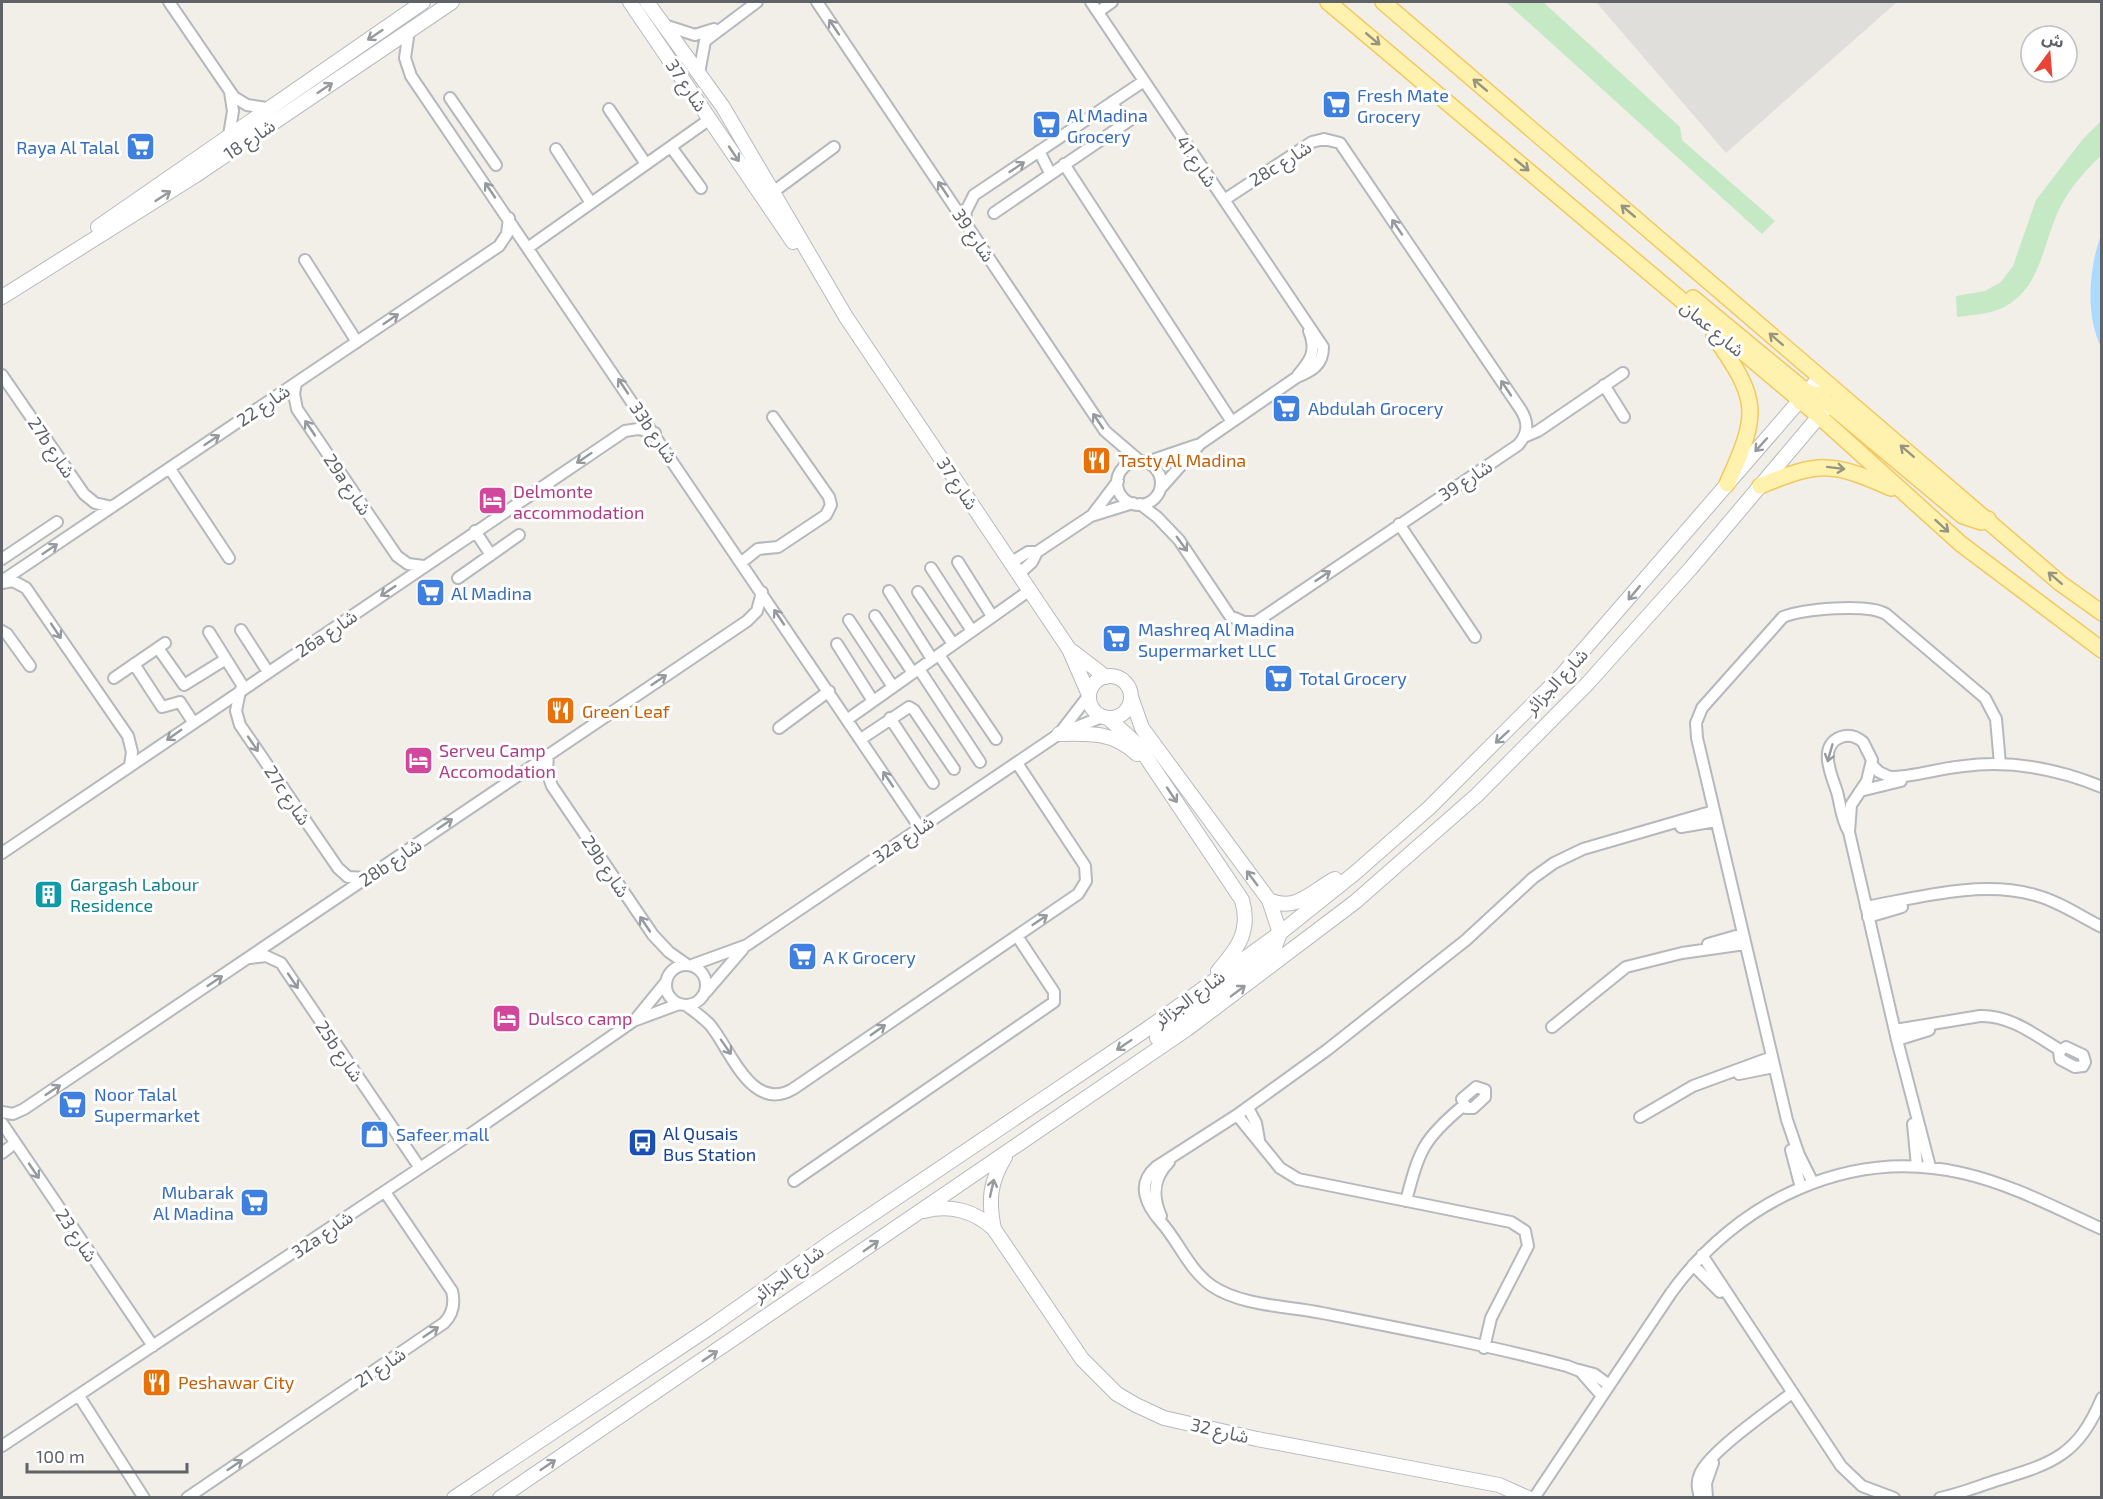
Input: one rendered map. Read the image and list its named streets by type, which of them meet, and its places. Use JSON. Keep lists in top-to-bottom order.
{
  "streets": {
    "main road": ["شارع عمان"],
    "street": [
      "شارع 37",
      "شارع 18",
      "شارع 41",
      "28c شارع",
      "شارع 39",
      "شارع 22",
      "33b شارع",
      "27b شارع",
      "29a شارع",
      "26a شارع",
      "شارع الجزائر",
      "27c شارع",
      "32a شارع",
      "28b شارع",
      "29b شارع",
      "25b شارع",
      "شارع 23",
      "شارع 21",
      "شارع 32"
    ]
  },
  "crossings": [
    ["شارع 37", "32a شارع"],
    ["شارع 18", "33b شارع"],
    ["شارع 41", "28c شارع"],
    ["شارع عمان", "شارع الجزائر"],
    ["شارع 22", "33b شارع"],
    ["شارع 22", "27b شارع"],
    ["شارع 22", "29a شارع"],
    ["33b شارع", "26a شارع"],
    ["33b شارع", "32a شارع"],
    ["33b شارع", "28b شارع"],
    ["29a شارع", "26a شارع"],
    ["26a شارع", "27c شارع"],
    ["شارع الجزائر", "شارع 32"],
    ["27c شارع", "28b شارع"],
    ["32a شارع", "29b شارع"],
    ["32a شارع", "25b شارع"],
    ["32a شارع", "شارع 23"],
    ["32a شارع", "شارع 21"],
    ["28b شارع", "29b شارع"],
    ["28b شارع", "25b شارع"]
  ],
  "one_way": [
    "شارع 22",
    "29a شارع",
    "26a شارع",
    "27c شارع",
    "28b شارع",
    "29b شارع",
    "25b شارع",
    "شارع 23"
  ],
  "places": {
    "supermarket": [
      "Fresh Mate Grocery",
      "Al Madina Grocery",
      "Raya Al Talal",
      "Abdulah Grocery",
      "Al Madina",
      "Mashreq Al Madina Supermarket LLC",
      "Total Grocery",
      "A K Grocery",
      "Noor Talal Supermarket",
      "Mubarak Al Madina"
    ],
    "restaurant": ["Tasty Al Madina", "Green Leaf", "Peshawar City"],
    "hotel": ["Delmonte accommodation", "Serveu Camp Accomodation", "Dulsco camp"],
    "building": ["Gargash Labour Residence"],
    "shop": ["Safeer mall"],
    "bus stop": ["Al Qusais Bus Station"]
  },
  "scale_bar": "100 m",
  "north": "top"
}
